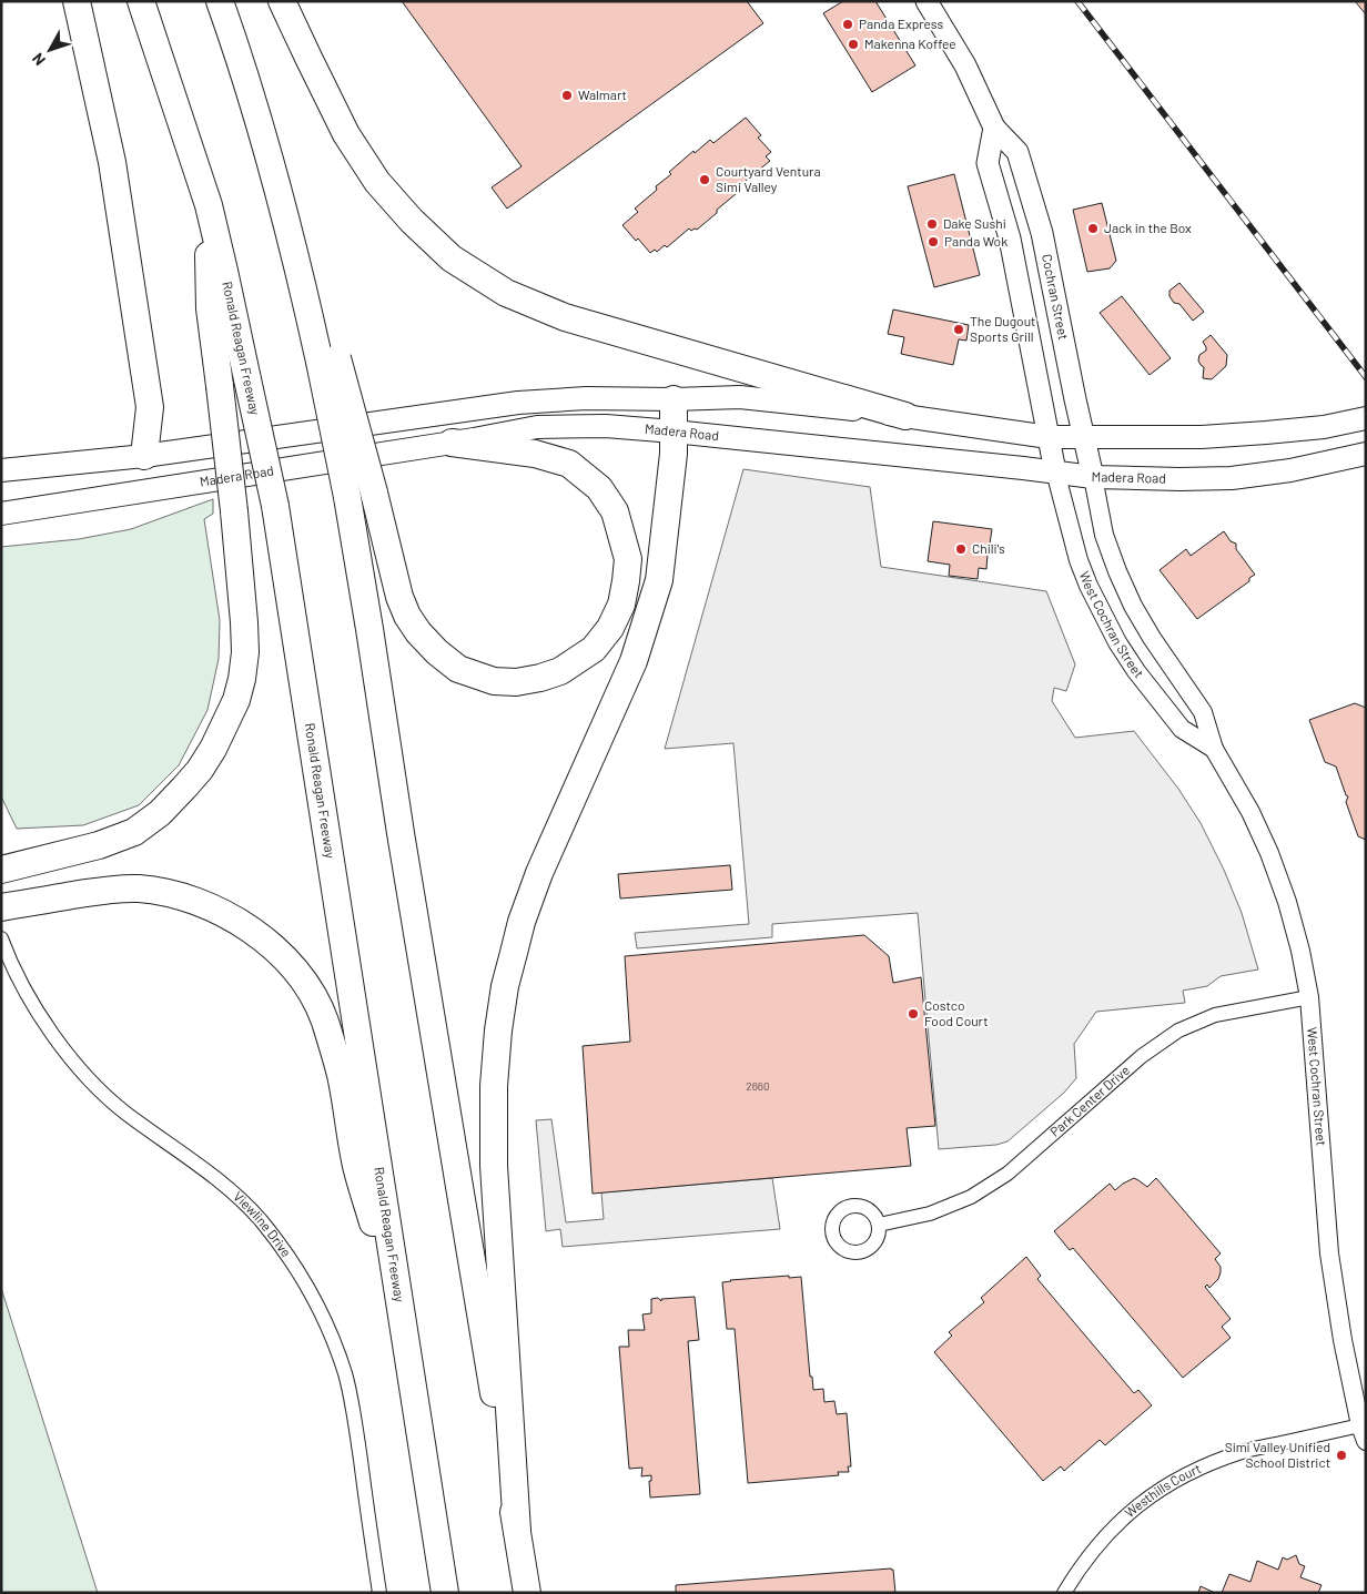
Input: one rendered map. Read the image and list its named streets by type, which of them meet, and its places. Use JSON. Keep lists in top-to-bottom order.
{
  "streets": {
    "highway": ["Ronald Reagan Freeway"],
    "main road": ["Cochran Street", "Madera Road"],
    "street": [
      "West Cochran Street",
      "Park Center Drive",
      "Viewline Drive",
      "Westhills Court"
    ]
  },
  "crossings": [
    ["Cochran Street", "Madera Road"],
    ["Cochran Street", "West Cochran Street"],
    ["Madera Road", "West Cochran Street"],
    ["West Cochran Street", "Park Center Drive"],
    ["West Cochran Street", "Westhills Court"]
  ],
  "places": [
    "Panda Express",
    "Makenna Koffee",
    "Walmart",
    "Courtyard Ventura Simi Valley",
    "Dake Sushi",
    "Jack in the Box",
    "Panda Wok",
    "The Dugout Sports Grill",
    "Chili's",
    "Costco Food Court",
    "Simi Valley Unified School District"
  ],
  "house_numbers": ["2660"],
  "north": "bottom left"
}
